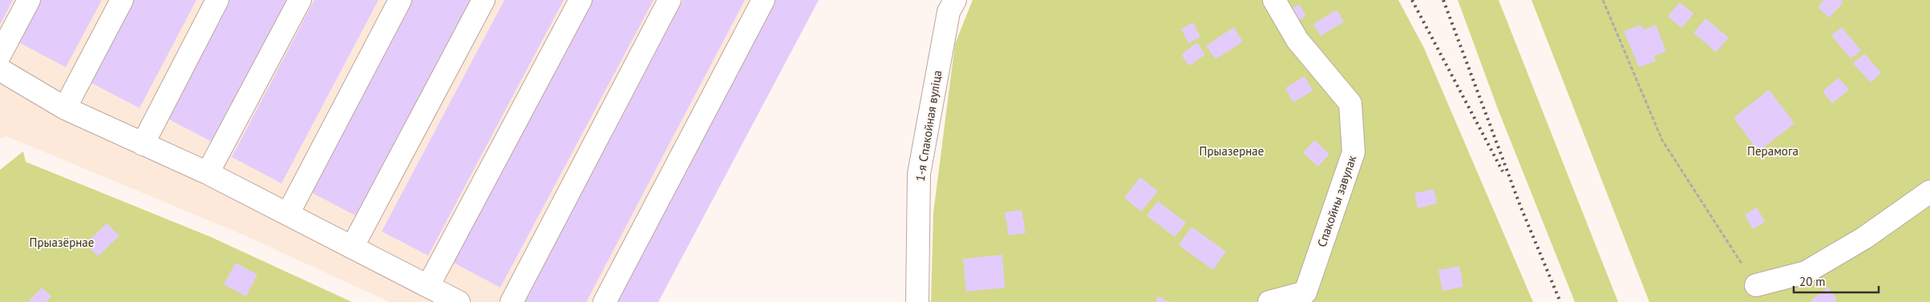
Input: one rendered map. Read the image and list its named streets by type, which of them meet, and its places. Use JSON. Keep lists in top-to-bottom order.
{
  "streets": {
    "street": ["1-я Спакойная вуліца", "Спакойны завулак"]
  },
  "parks": ["Прыазернае", "Перамога", "Прыазёрнае"],
  "scale_bar": "20 m"
}
